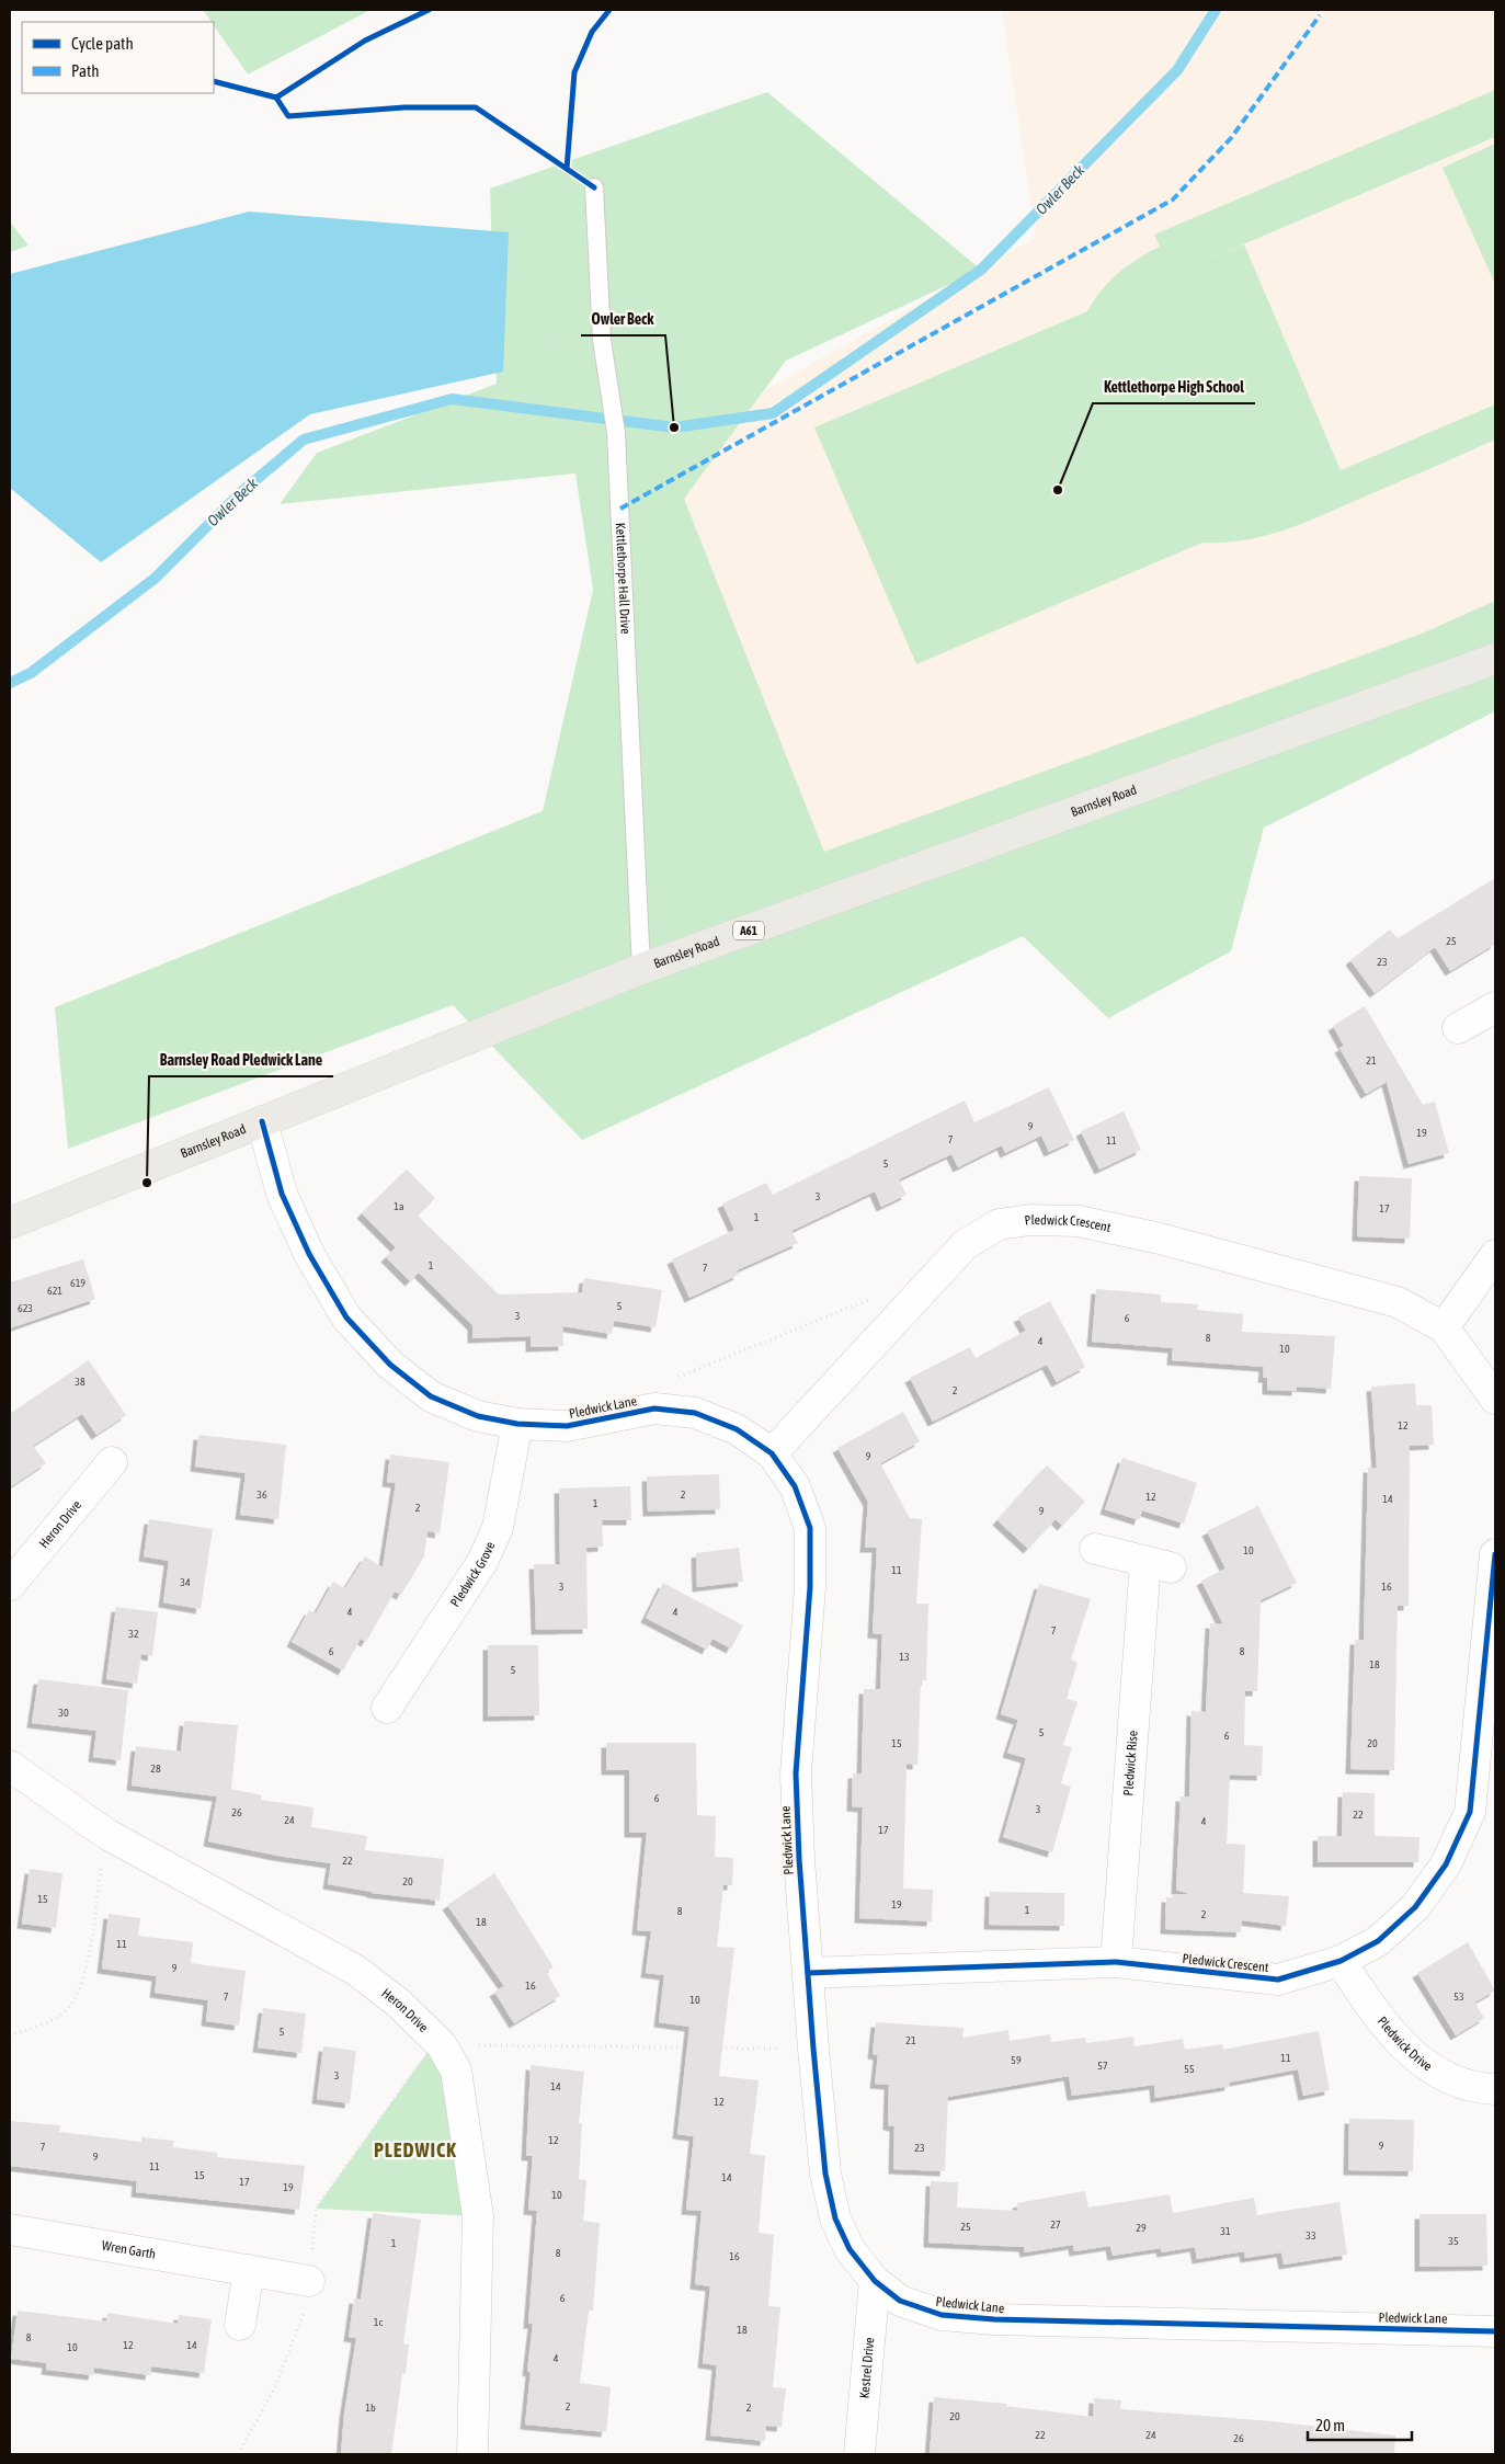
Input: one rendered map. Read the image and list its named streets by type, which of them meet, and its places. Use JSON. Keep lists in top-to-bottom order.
{
  "streets": {
    "main road": ["Barnsley Road", "A61"],
    "street": [
      "Pledwick Crescent",
      "Pledwick Lane",
      "Heron Drive",
      "Pledwick Grove",
      "Pledwick Rise",
      "Pledwick Drive",
      "Wren Garth",
      "Kestrel Drive"
    ],
    "lane": ["Kettlethorpe Hall Drive"]
  },
  "crossings": [
    ["Kettlethorpe Hall Drive", "Barnsley Road"],
    ["Barnsley Road", "Pledwick Lane"],
    ["Pledwick Crescent", "Pledwick Lane"],
    ["Pledwick Crescent", "Pledwick Rise"],
    ["Pledwick Crescent", "Pledwick Drive"],
    ["Pledwick Lane", "Pledwick Grove"],
    ["Pledwick Lane", "Kestrel Drive"]
  ],
  "districts": ["PLEDWICK"],
  "water": ["Owler Beck"],
  "places": ["Owler Beck", "Kettlethorpe High School", "Barnsley Road Pledwick Lane"],
  "house_numbers": [
    "25",
    "23",
    "21",
    "9",
    "19",
    "7",
    "11",
    "5",
    "3",
    "1a",
    "17",
    "1",
    "1",
    "7",
    "619",
    "621",
    "5",
    "623",
    "3",
    "6",
    "8",
    "4",
    "10",
    "38",
    "2",
    "12",
    "9",
    "36",
    "2",
    "12",
    "14",
    "1",
    "2",
    "9",
    "10",
    "11",
    "34",
    "3",
    "16",
    "4",
    "4",
    "7",
    "32",
    "6",
    "8",
    "13",
    "18",
    "5",
    "30",
    "5",
    "6",
    "15",
    "20",
    "28",
    "6",
    "3",
    "26",
    "22",
    "24",
    "4",
    "17",
    "22",
    "20",
    "15",
    "19",
    "1",
    "8",
    "2",
    "18",
    "11",
    "9",
    "16",
    "7",
    "53",
    "10",
    "5",
    "21",
    "11",
    "59",
    "57",
    "55",
    "3",
    "14",
    "12",
    "12",
    "9",
    "7",
    "23",
    "9",
    "11",
    "15",
    "14",
    "17",
    "19",
    "10",
    "27",
    "25",
    "29",
    "31",
    "33",
    "35",
    "1",
    "8",
    "16",
    "6",
    "1c",
    "18",
    "8",
    "12",
    "14",
    "10",
    "4",
    "2",
    "1b",
    "2",
    "20",
    "22",
    "24",
    "26"
  ],
  "legend": ["Cycle path", "Path"],
  "scale_bar": "20 m"
}
